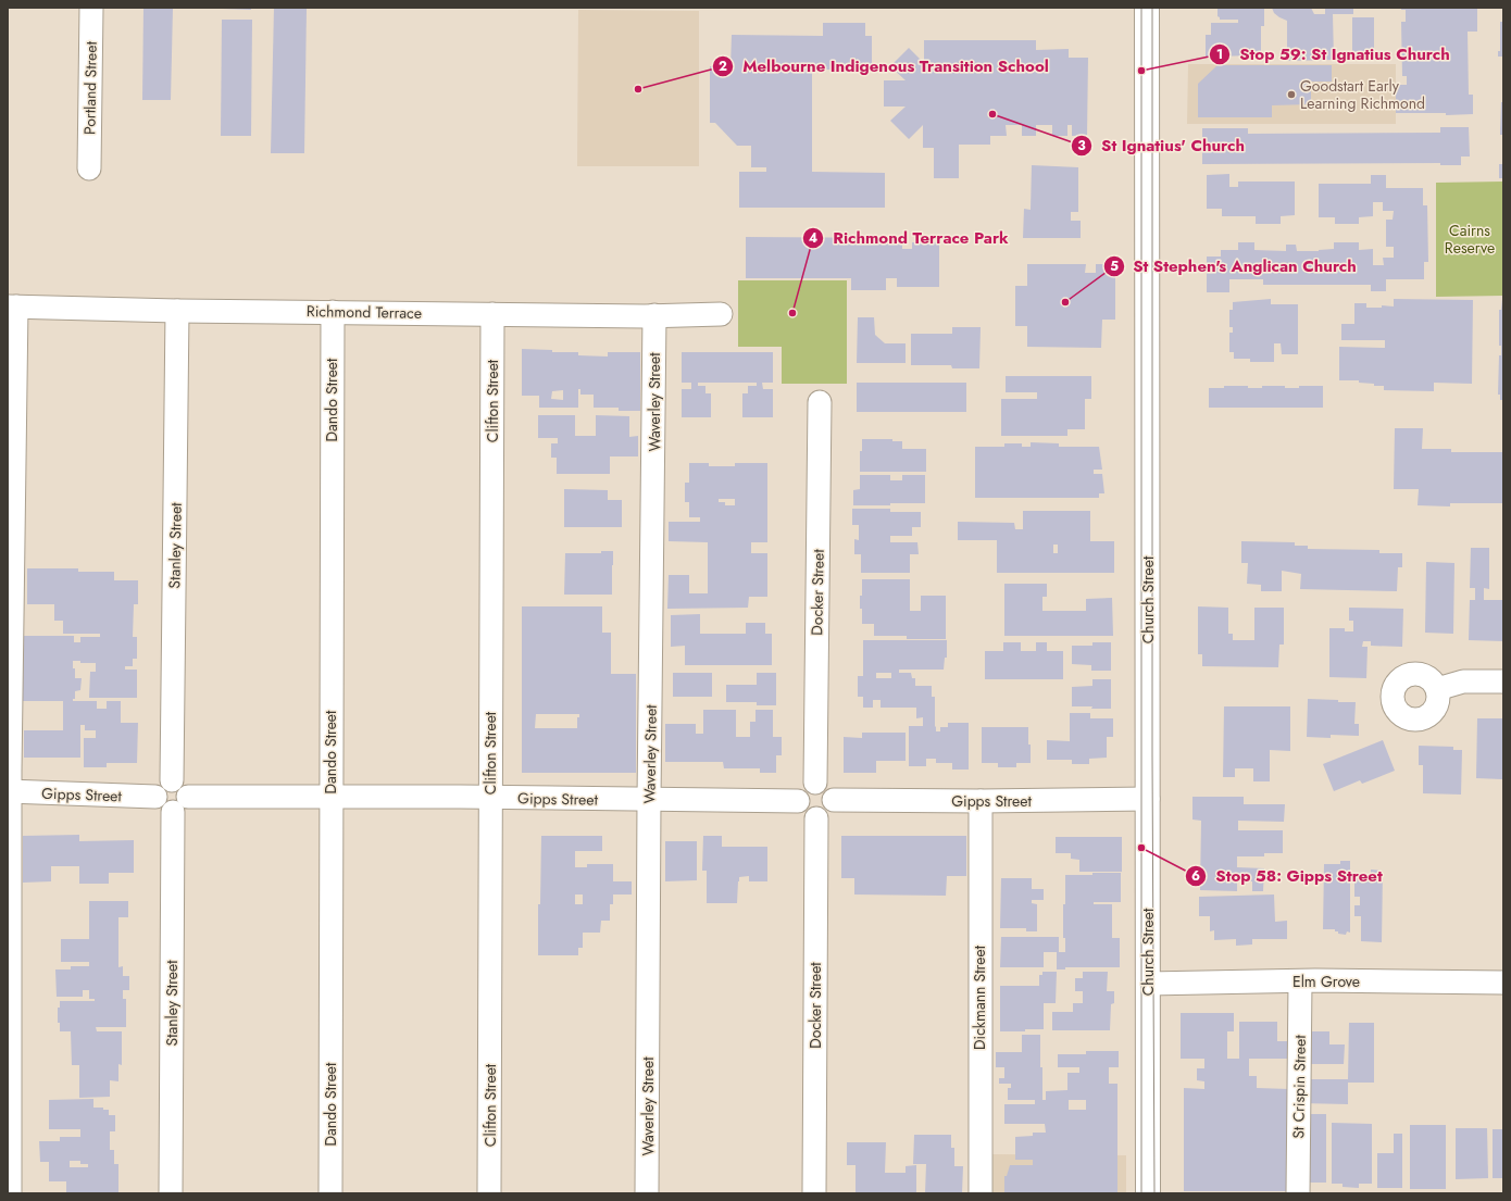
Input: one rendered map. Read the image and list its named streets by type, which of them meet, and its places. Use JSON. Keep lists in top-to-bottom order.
{
  "streets": {
    "main road": ["Church Street"],
    "street": [
      "Portland Street",
      "Richmond Terrace",
      "Dando Street",
      "Clifton Street",
      "Waverley Street",
      "Stanley Street",
      "Docker Street",
      "Gipps Street",
      "Elm Grove",
      "Dickmann Street",
      "St Crispin Street"
    ]
  },
  "crossings": [
    ["Richmond Terrace", "Dando Street"],
    ["Richmond Terrace", "Clifton Street"],
    ["Richmond Terrace", "Waverley Street"],
    ["Richmond Terrace", "Stanley Street"],
    ["Dando Street", "Gipps Street"],
    ["Clifton Street", "Gipps Street"],
    ["Waverley Street", "Gipps Street"],
    ["Stanley Street", "Gipps Street"],
    ["Docker Street", "Gipps Street"],
    ["Church Street", "Gipps Street"],
    ["Church Street", "Elm Grove"],
    ["Gipps Street", "Dickmann Street"],
    ["Elm Grove", "St Crispin Street"]
  ],
  "parks": ["Cairns Reserve"],
  "places": [
    "Stop 59: St Ignatius Church",
    "Melbourne Indigenous Transition School",
    "Goodstart Early Learning Richmond",
    "St Ignatius' Church",
    "St Stephen's Anglican Church",
    "Richmond Terrace Park",
    "Stop 58: Gipps Street"
  ]
}
